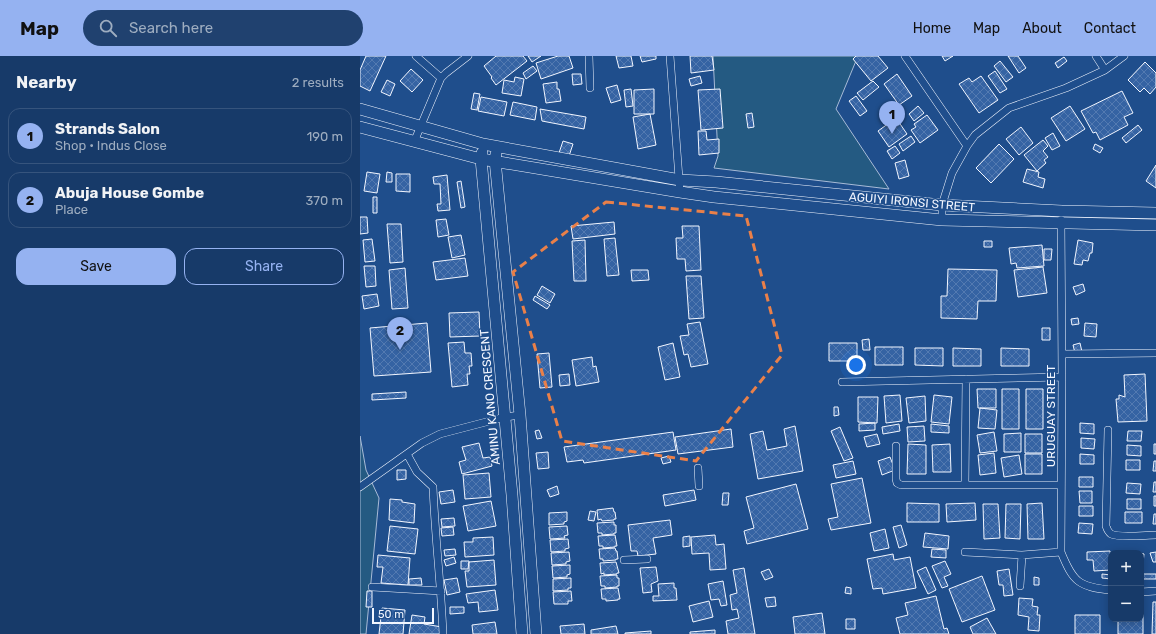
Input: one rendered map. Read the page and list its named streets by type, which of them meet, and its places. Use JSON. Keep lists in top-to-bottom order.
{
  "streets": {
    "main road": ["AGUIYI IRONSI STREET", "AMINU KANO CRESCENT"],
    "street": ["URUGUAY STREET"]
  },
  "crossings": [
    ["AGUIYI IRONSI STREET", "URUGUAY STREET"]
  ],
  "scale_bar": "50 m",
  "page": {
    "header": "Map",
    "search": "Search here",
    "nav": [
      "Home",
      "Map",
      "About",
      "Contact"
    ],
    "heading": ["Nearby", "2 results"],
    "pins": ["1", "2"],
    "list": [
      {
        "mark": "1",
        "name": "Strands Salon",
        "note": "Shop · Indus Close",
        "value": "190 m"
      },
      {
        "mark": "2",
        "name": "Abuja House Gombe",
        "note": "Place",
        "value": "370 m"
      }
    ],
    "buttons": ["Save", "Share"],
    "map_buttons": ["+", "−"],
    "scale": "50 m"
  }
}
